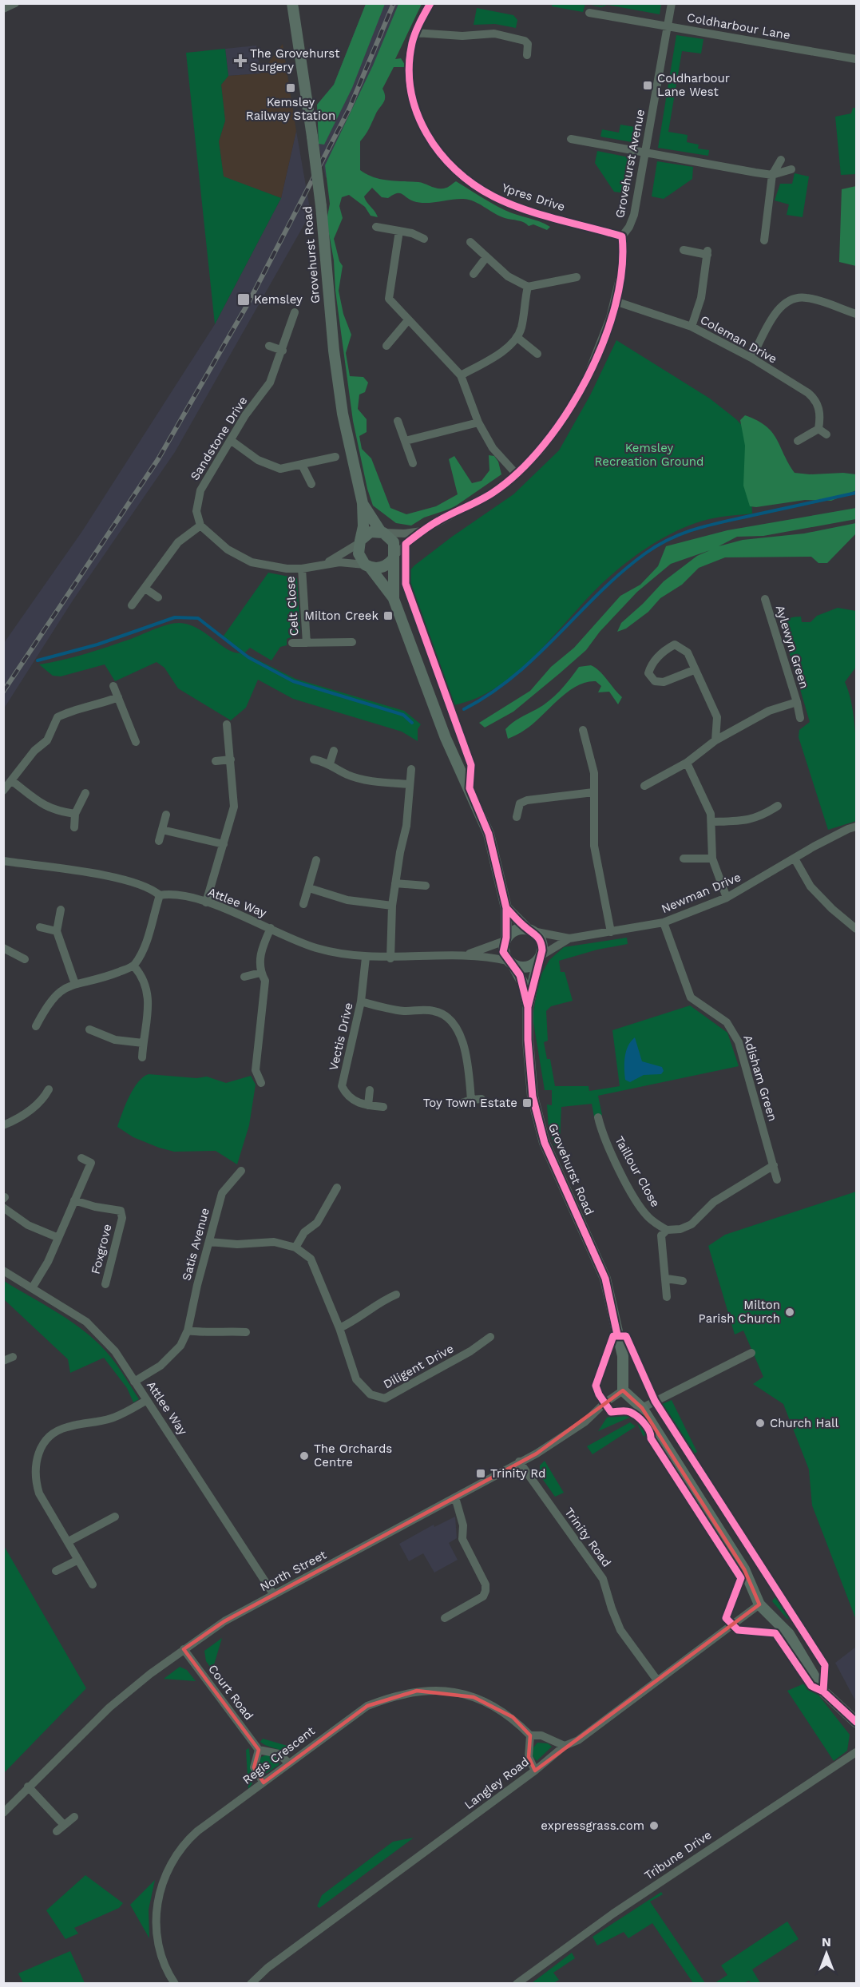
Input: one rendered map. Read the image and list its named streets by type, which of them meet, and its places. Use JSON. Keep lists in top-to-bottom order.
{
  "streets": {
    "street": [
      "Coldharbour Lane",
      "Grovehurst Avenue",
      "Ypres Drive",
      "Grovehurst Road",
      "Coleman Drive",
      "Sandstone Drive",
      "Celt Close",
      "Aylewyn Green",
      "Newman Drive",
      "Attlee Way",
      "Vectis Drive",
      "Adisham Green",
      "Taillour Close",
      "Satis Avenue",
      "Foxgrove",
      "Diligent Drive",
      "Trinity Road",
      "North Street",
      "Court Road",
      "Regis Crescent",
      "Langley Road",
      "Tribune Drive"
    ]
  },
  "crossings": [
    ["Coldharbour Lane", "Grovehurst Avenue"],
    ["Grovehurst Avenue", "Ypres Drive"],
    ["Grovehurst Avenue", "Grovehurst Road"],
    ["Grovehurst Avenue", "Coleman Drive"],
    ["Grovehurst Road", "Newman Drive"],
    ["Grovehurst Road", "Attlee Way"],
    ["Grovehurst Road", "North Street"],
    ["Newman Drive", "Attlee Way"],
    ["Newman Drive", "Adisham Green"],
    ["Attlee Way", "Vectis Drive"],
    ["Attlee Way", "Satis Avenue"],
    ["Attlee Way", "North Street"],
    ["Satis Avenue", "Diligent Drive"],
    ["Trinity Road", "North Street"],
    ["Trinity Road", "Langley Road"],
    ["North Street", "Court Road"]
  ],
  "parks": ["Kemsley Recreation Ground"],
  "places": {
    "health": ["The Grovehurst Surgery"],
    "transit": [
      "Coldharbour Lane West",
      "Kemsley Railway Station",
      "Kemsley",
      "Milton Creek",
      "Toy Town Estate",
      "Trinity Rd"
    ],
    "other": [
      "Milton Parish Church",
      "Church Hall",
      "The Orchards Centre",
      "expressgrass.com"
    ]
  },
  "north": "top"
}
